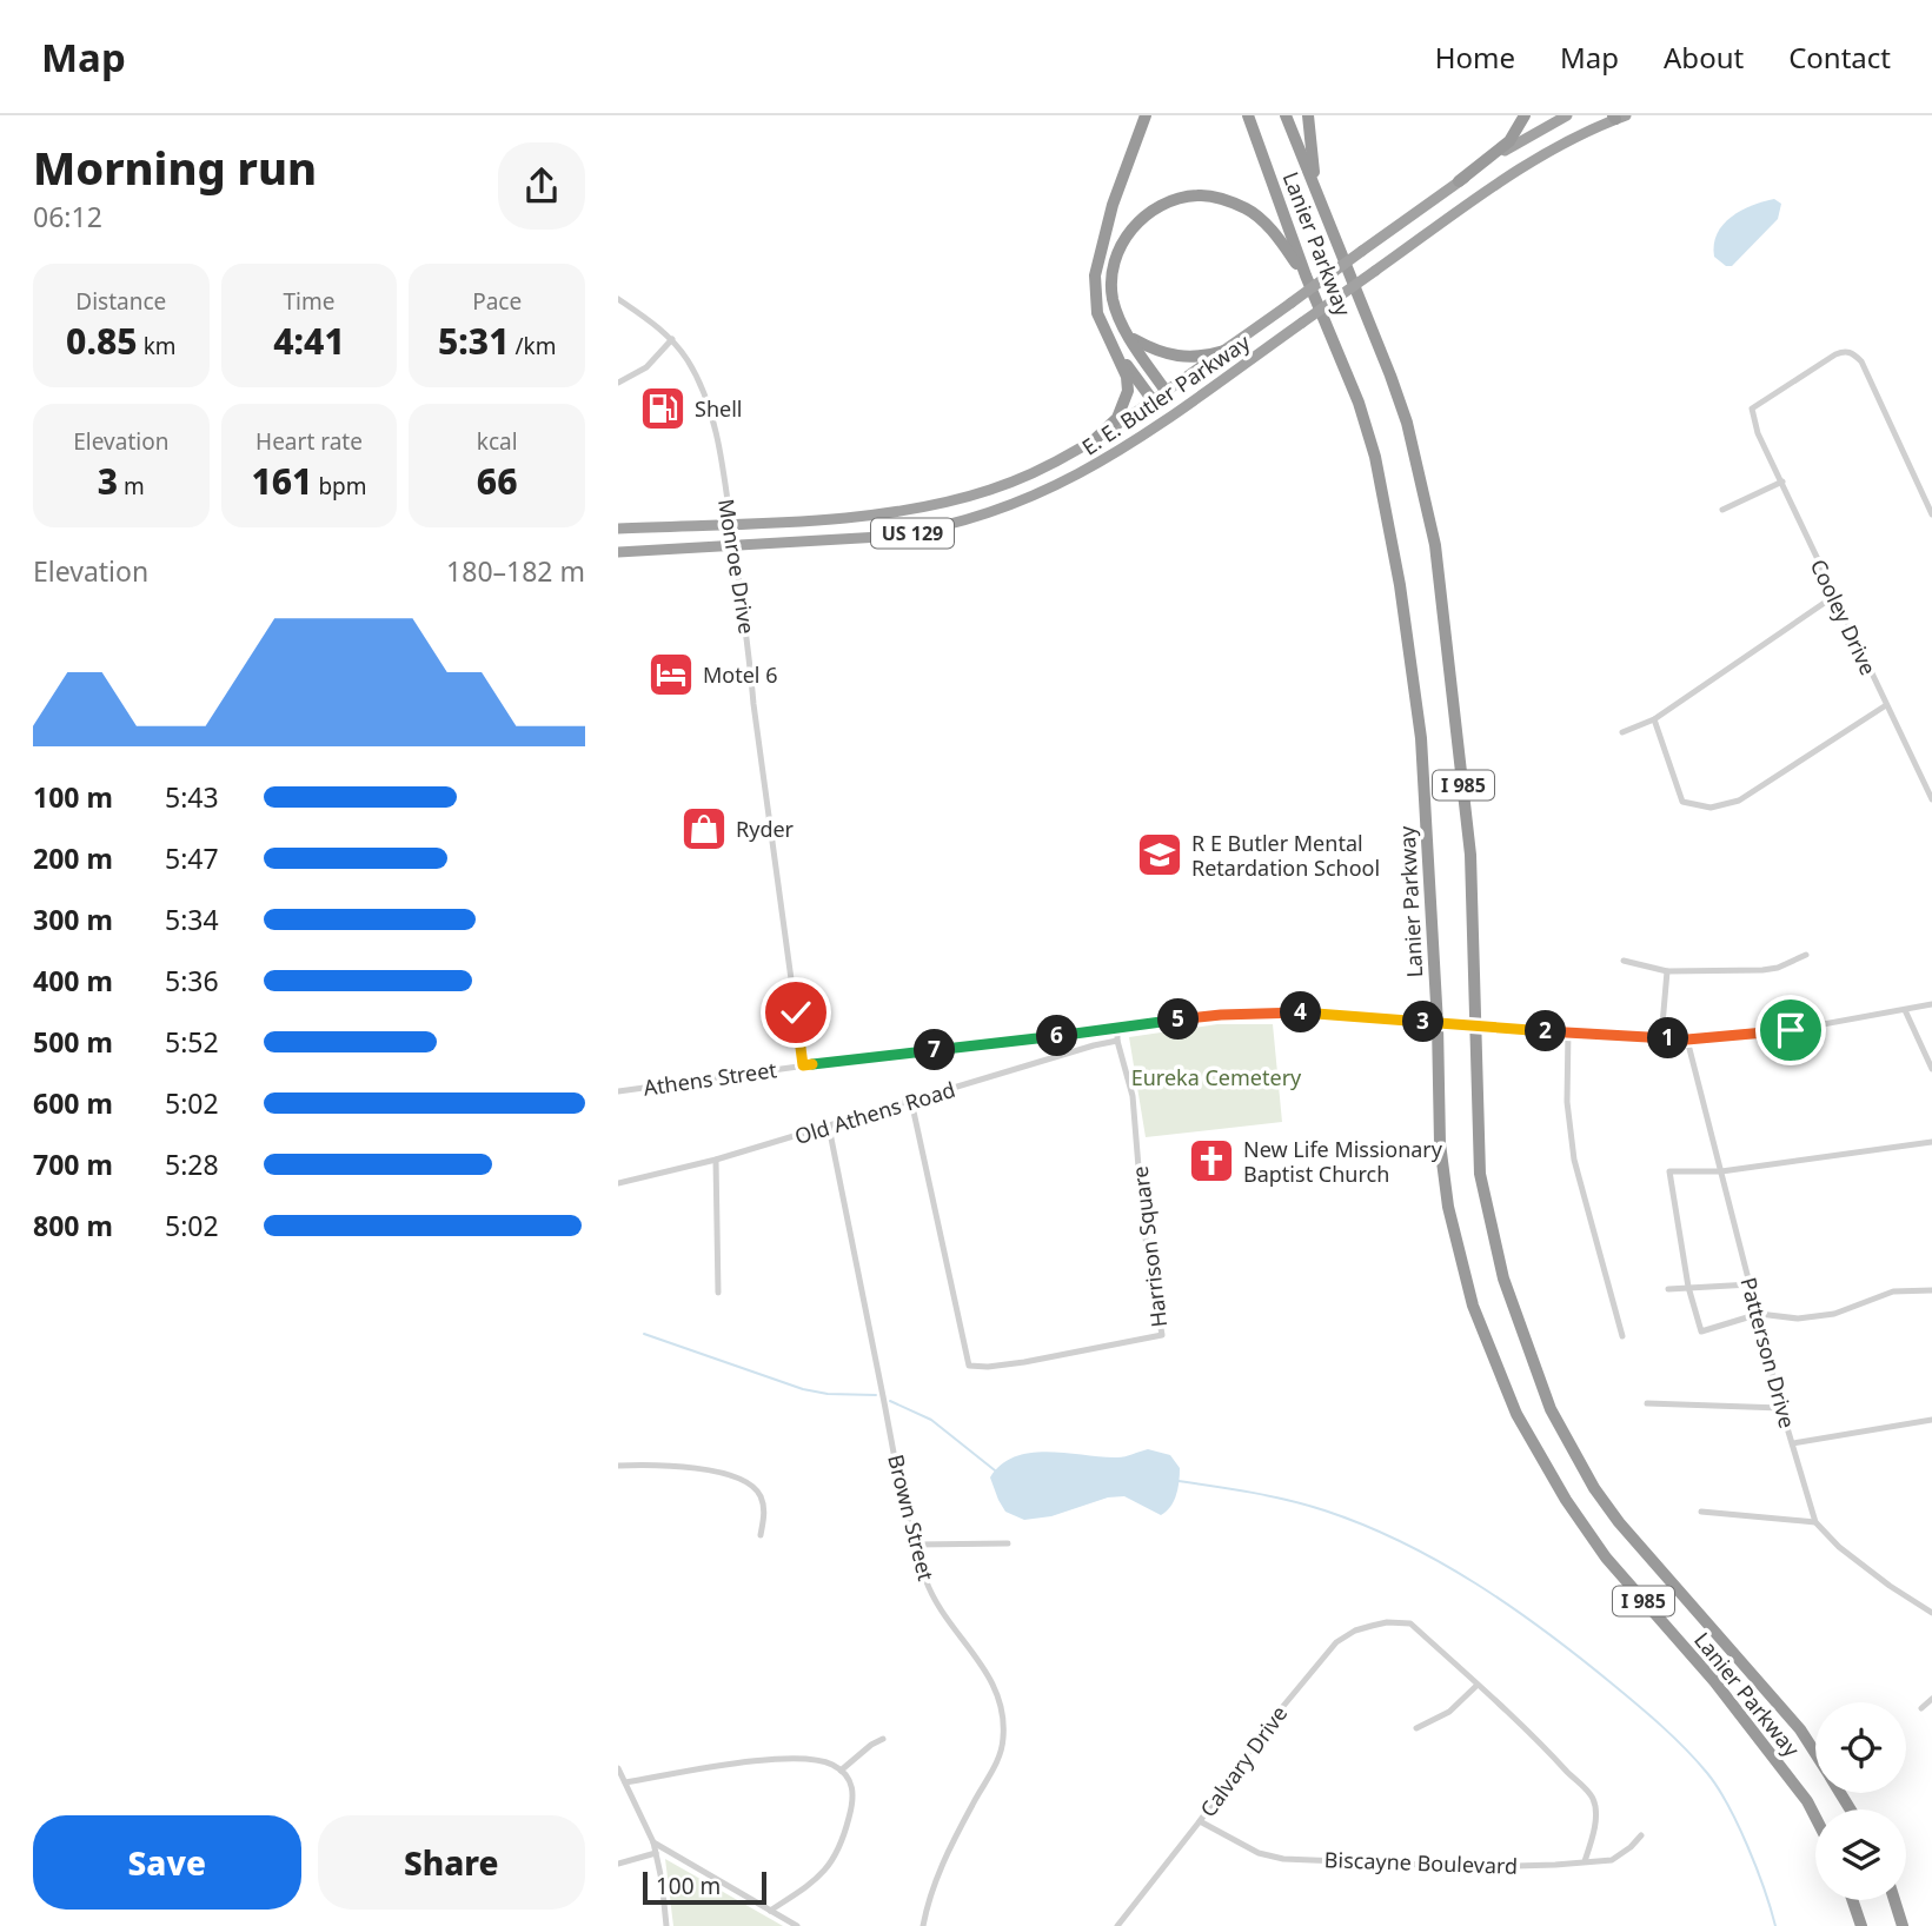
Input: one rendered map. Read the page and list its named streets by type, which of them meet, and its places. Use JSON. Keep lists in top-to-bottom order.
{
  "streets": {
    "highway": [
      "Lanier Parkway",
      "E. E. Butler Parkway",
      "US 129",
      "I 985"
    ],
    "street": [
      "Monroe Drive",
      "Cooley Drive",
      "Athens Street",
      "Old Athens Road",
      "Harrison Square",
      "Patterson Drive",
      "Brown Street",
      "Calvary Drive",
      "Biscayne Boulevard"
    ]
  },
  "crossings": [
    ["E. E. Butler Parkway", "US 129"],
    ["E. E. Butler Parkway", "Monroe Drive"],
    ["Monroe Drive", "Athens Street"],
    ["Athens Street", "Patterson Drive"],
    ["Old Athens Road", "Harrison Square"],
    ["Old Athens Road", "Brown Street"],
    ["Calvary Drive", "Biscayne Boulevard"]
  ],
  "parks": ["Eureka Cemetery"],
  "places": {
    "fuel station": ["Shell"],
    "hotel": ["Motel 6"],
    "shop": ["Ryder"],
    "school or university": ["R E Butler Mental Retardation School"],
    "church": ["New Life Missionary Baptist Church"]
  },
  "scale_bar": "100 m",
  "page": {
    "header": "Map",
    "nav": [
      "Home",
      "Map",
      "About",
      "Contact"
    ],
    "heading": ["Morning run", "06:12"],
    "stats": [
      ["Distance", "0.85 km"],
      ["Time", "4:41"],
      ["Pace", "5:31 /km"],
      ["Elevation", "3 m"],
      ["Heart rate", "161 bpm"],
      ["kcal", "66"]
    ],
    "chart": ["Elevation", "180–182 m"],
    "list": [
      {
        "name": "100 m",
        "note": "5:43"
      },
      {
        "name": "200 m",
        "note": "5:47"
      },
      {
        "name": "300 m",
        "note": "5:34"
      },
      {
        "name": "400 m",
        "note": "5:36"
      },
      {
        "name": "500 m",
        "note": "5:52"
      },
      {
        "name": "600 m",
        "note": "5:02"
      },
      {
        "name": "700 m",
        "note": "5:28"
      },
      {
        "name": "800 m",
        "note": "5:02"
      }
    ],
    "pins": [
      "4",
      "5",
      "3",
      "2",
      "6",
      "1",
      "7"
    ],
    "buttons": ["Save", "Share"],
    "scale": "100 m"
  }
}
